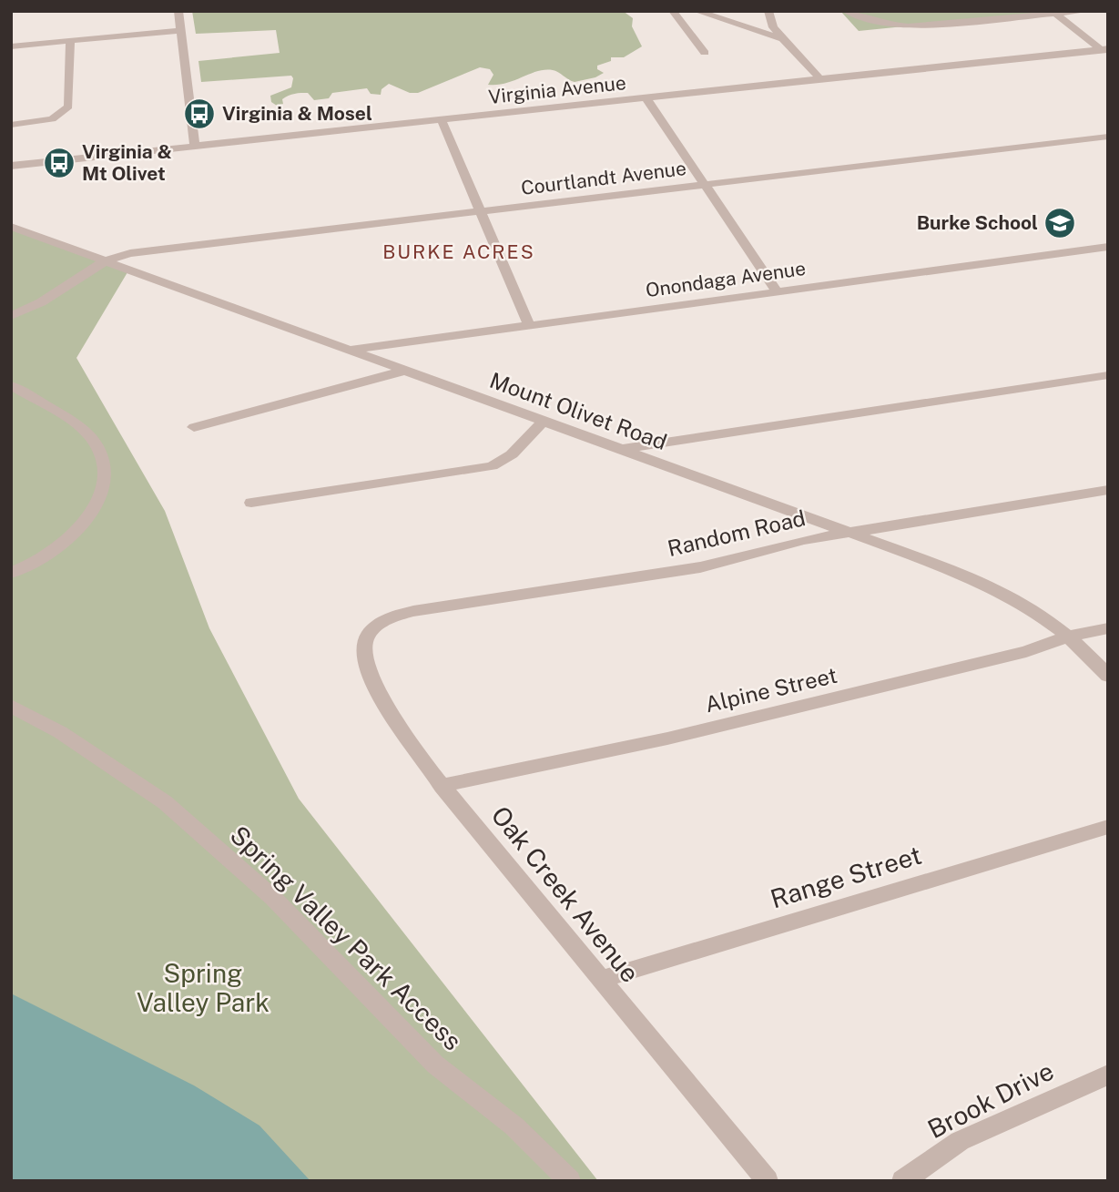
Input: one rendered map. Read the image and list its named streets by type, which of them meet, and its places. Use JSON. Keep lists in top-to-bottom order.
{
  "streets": {
    "street": [
      "Virginia Avenue",
      "Courtlandt Avenue",
      "Onondaga Avenue",
      "Mount Olivet Road",
      "Random Road",
      "Alpine Street",
      "Range Street",
      "Oak Creek Avenue",
      "Spring Valley Park Access",
      "Brook Drive"
    ]
  },
  "crossings": [
    ["Courtlandt Avenue", "Mount Olivet Road"],
    ["Onondaga Avenue", "Mount Olivet Road"],
    ["Mount Olivet Road", "Random Road"],
    ["Mount Olivet Road", "Alpine Street"],
    ["Random Road", "Oak Creek Avenue"],
    ["Alpine Street", "Oak Creek Avenue"],
    ["Range Street", "Oak Creek Avenue"]
  ],
  "districts": ["BURKE ACRES"],
  "parks": ["Spring Valley Park"],
  "places": {
    "bus stop": ["Virginia & Mosel", "Virginia & Mt Olivet"],
    "school or university": ["Burke School"]
  }
}
